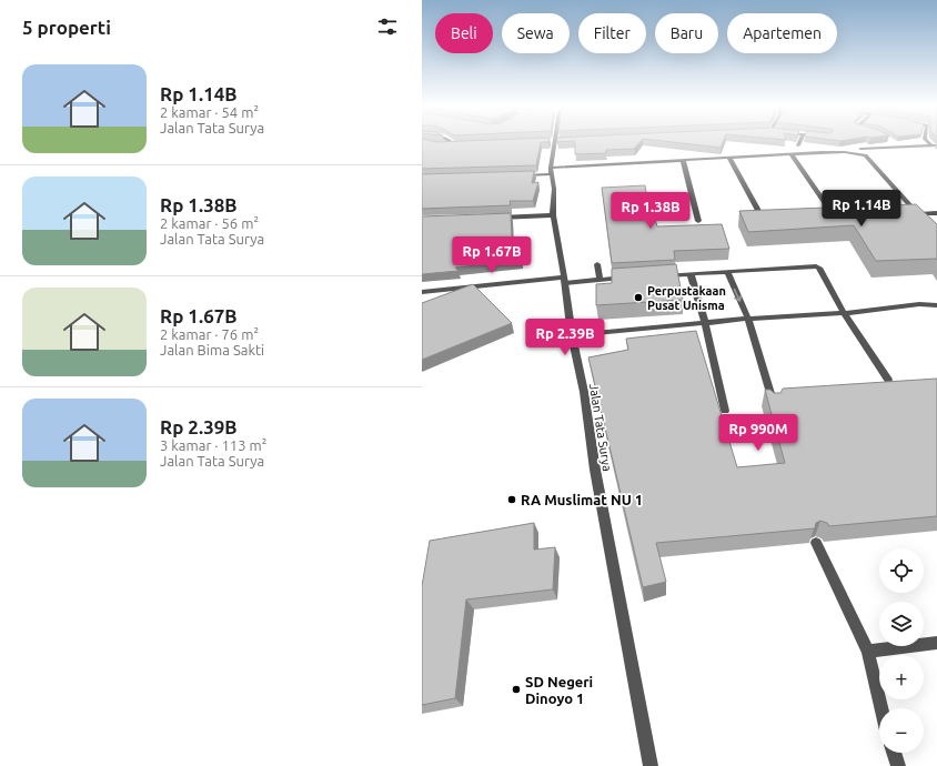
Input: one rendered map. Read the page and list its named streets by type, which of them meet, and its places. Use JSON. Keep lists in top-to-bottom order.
{
  "streets": {
    "street": ["Jalan Tata Surya"]
  },
  "places": ["Perpustakaan Pusat Unisma", "RA Muslimat NU 1", "SD Negeri Dinoyo 1"],
  "page": {
    "heading": "5 properti",
    "chip": [
      "Beli",
      "Sewa",
      "Filter",
      "Baru",
      "Apartemen"
    ],
    "list": [
      {
        "name": "Rp 1.14B",
        "note": "2 kamar · 54 m² · Jalan Tata Surya"
      },
      {
        "name": "Rp 1.38B",
        "note": "2 kamar · 56 m² · Jalan Tata Surya"
      },
      {
        "name": "Rp 1.67B",
        "note": "2 kamar · 76 m² · Jalan Bima Sakti"
      },
      {
        "name": "Rp 2.39B",
        "note": "3 kamar · 113 m² · Jalan Tata Surya"
      }
    ],
    "price": [
      "Rp 1.14B",
      "Rp 1.38B",
      "Rp 1.67B",
      "Rp 2.39B",
      "Rp 990M"
    ],
    "map_buttons": ["+", "−"]
  }
}
